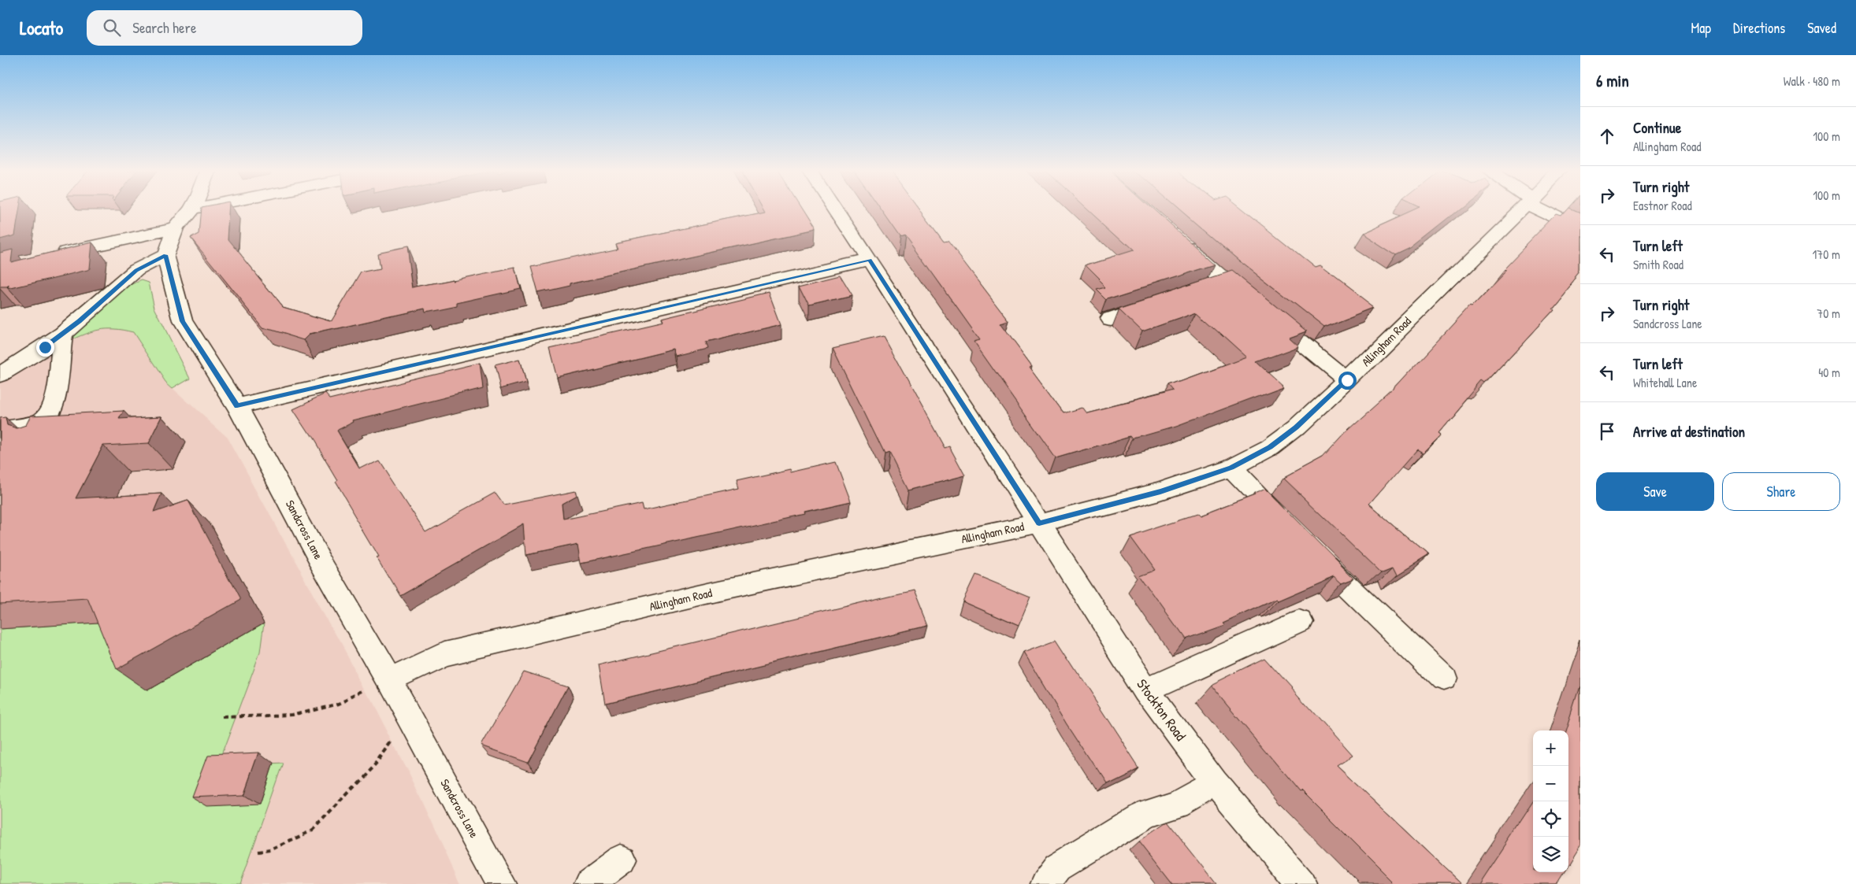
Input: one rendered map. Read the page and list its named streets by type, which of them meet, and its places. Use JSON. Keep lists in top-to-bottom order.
{
  "streets": {
    "street": ["Allingham Road", "Sandcross Lane", "Stockton Road"]
  },
  "crossings": [
    ["Allingham Road", "Sandcross Lane"],
    ["Allingham Road", "Stockton Road"]
  ],
  "page": {
    "header": "Locato",
    "search": "Search here",
    "nav": ["Map", "Directions", "Saved"],
    "heading": ["6 min", "Walk · 480 m"],
    "list": [
      ["Continue", "Allingham Road", "100 m"],
      ["Turn right", "Eastnor Road", "100 m"],
      ["Turn left", "Smith Road", "170 m"],
      ["Turn right", "Sandcross Lane", "70 m"],
      ["Turn left", "Whitehall Lane", "40 m"],
      "Arrive at destination"
    ],
    "buttons": ["Save", "Share"],
    "map_buttons": ["+", "−"]
  }
}
